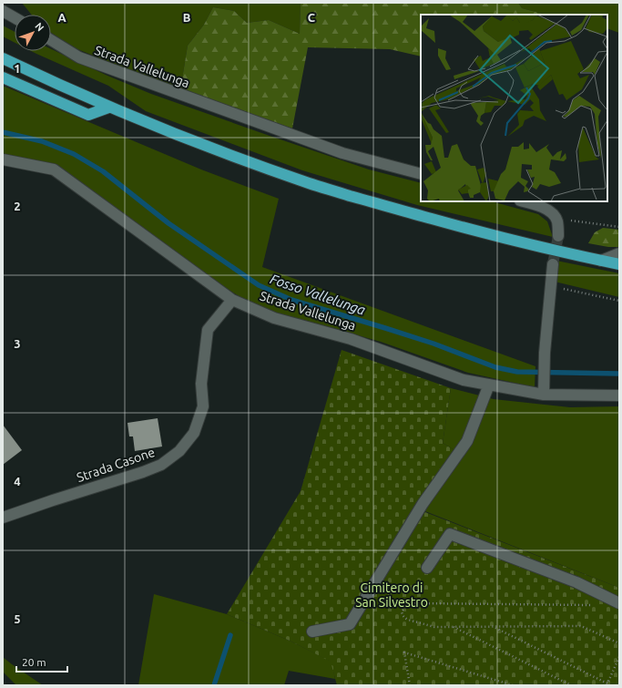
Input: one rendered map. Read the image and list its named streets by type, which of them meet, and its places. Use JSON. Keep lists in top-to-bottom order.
{
  "streets": {
    "street": ["Strada Vallelunga", "Strada Casone"]
  },
  "crossings": [
    ["Strada Vallelunga", "Strada Casone"]
  ],
  "water": ["Fosso Vallelunga"],
  "parks": ["Cimitero di San Silvestro"],
  "scale_bar": "20 m",
  "north": "top right",
  "grid": {
    "columns": ["A", "B", "C"],
    "rows": [
      "1",
      "2",
      "3",
      "4",
      "5"
    ]
  }
}
